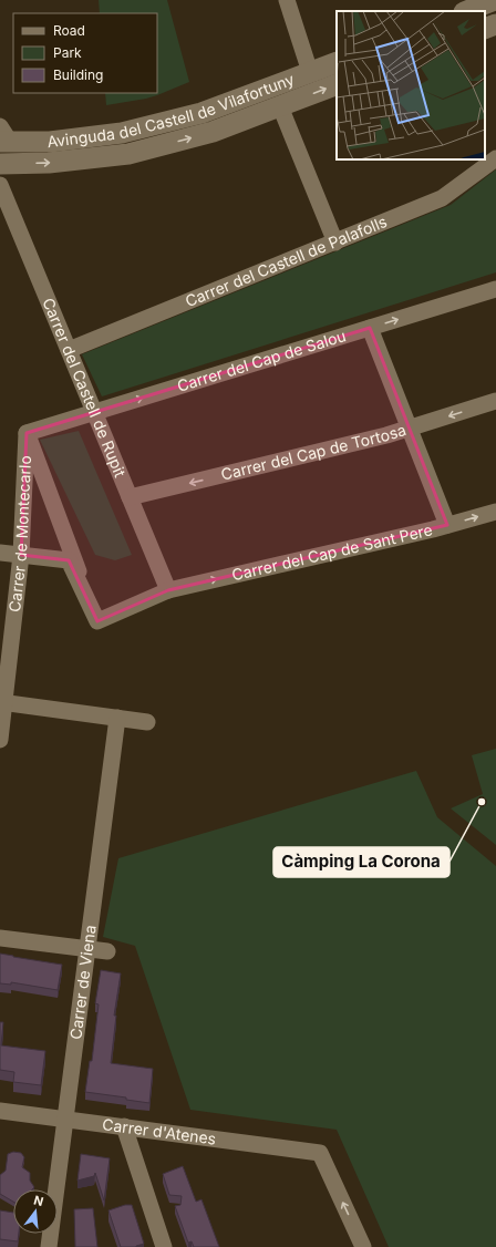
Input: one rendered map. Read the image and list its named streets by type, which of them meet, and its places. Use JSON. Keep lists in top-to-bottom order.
{
  "streets": {
    "street": [
      "Avinguda del Castell de Vilafortuny",
      "Carrer del Castell de Palafolls",
      "Carrer del Cap de Salou",
      "Carrer del Castell de Rupit",
      "Carrer del Cap de Tortosa",
      "Carrer de Montecarlo",
      "Carrer del Cap de Sant Pere",
      "Carrer de Viena",
      "Carrer d'Atenes"
    ]
  },
  "crossings": [
    ["Carrer del Castell de Palafolls", "Carrer del Castell de Rupit"],
    ["Carrer del Cap de Salou", "Carrer del Castell de Rupit"],
    ["Carrer del Cap de Salou", "Carrer de Montecarlo"],
    ["Carrer del Castell de Rupit", "Carrer del Cap de Tortosa"],
    ["Carrer del Castell de Rupit", "Carrer del Cap de Sant Pere"],
    ["Carrer de Viena", "Carrer d'Atenes"]
  ],
  "one_way": [
    "Carrer del Cap de Salou",
    "Carrer del Cap de Tortosa",
    "Carrer del Cap de Sant Pere",
    "Carrer d'Atenes"
  ],
  "places": ["Càmping La Corona"],
  "legend": ["Road", "Park", "Building"],
  "north": "top"
}
